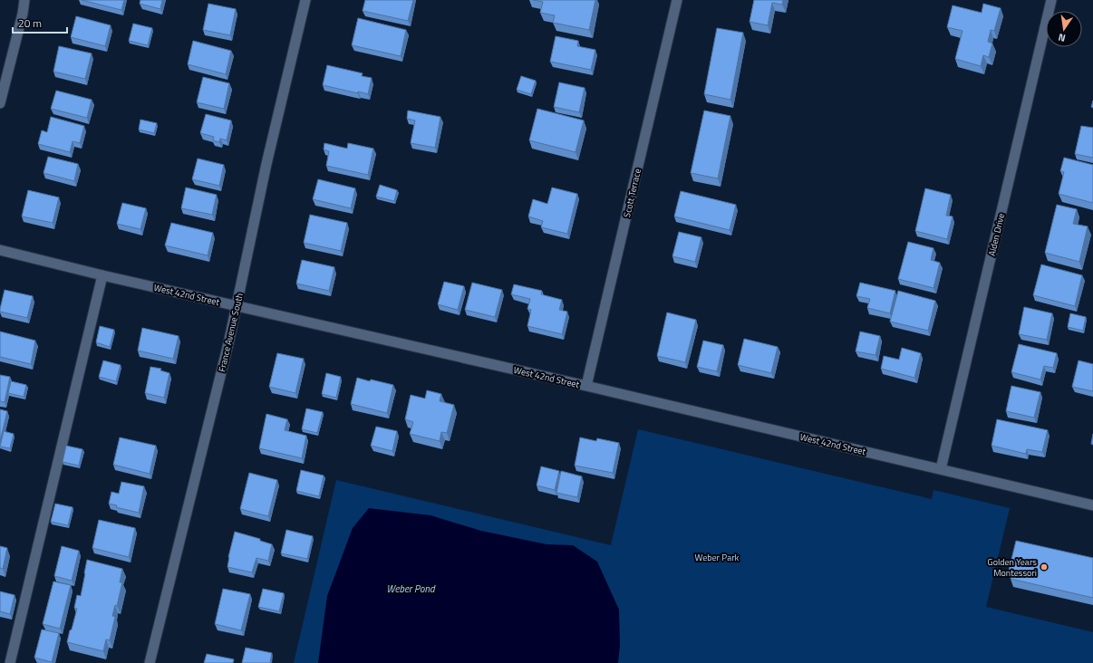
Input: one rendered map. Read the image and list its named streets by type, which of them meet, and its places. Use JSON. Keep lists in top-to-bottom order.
{
  "streets": {
    "street": [
      "Scott Terrace",
      "Alden Drive",
      "West 42nd Street",
      "France Avenue South"
    ]
  },
  "crossings": [
    ["Scott Terrace", "West 42nd Street"],
    ["Alden Drive", "West 42nd Street"],
    ["West 42nd Street", "France Avenue South"]
  ],
  "water": ["Weber Pond"],
  "parks": ["Weber Park"],
  "places": ["Golden Years Montessori"],
  "scale_bar": "20 m",
  "north": "bottom"
}
